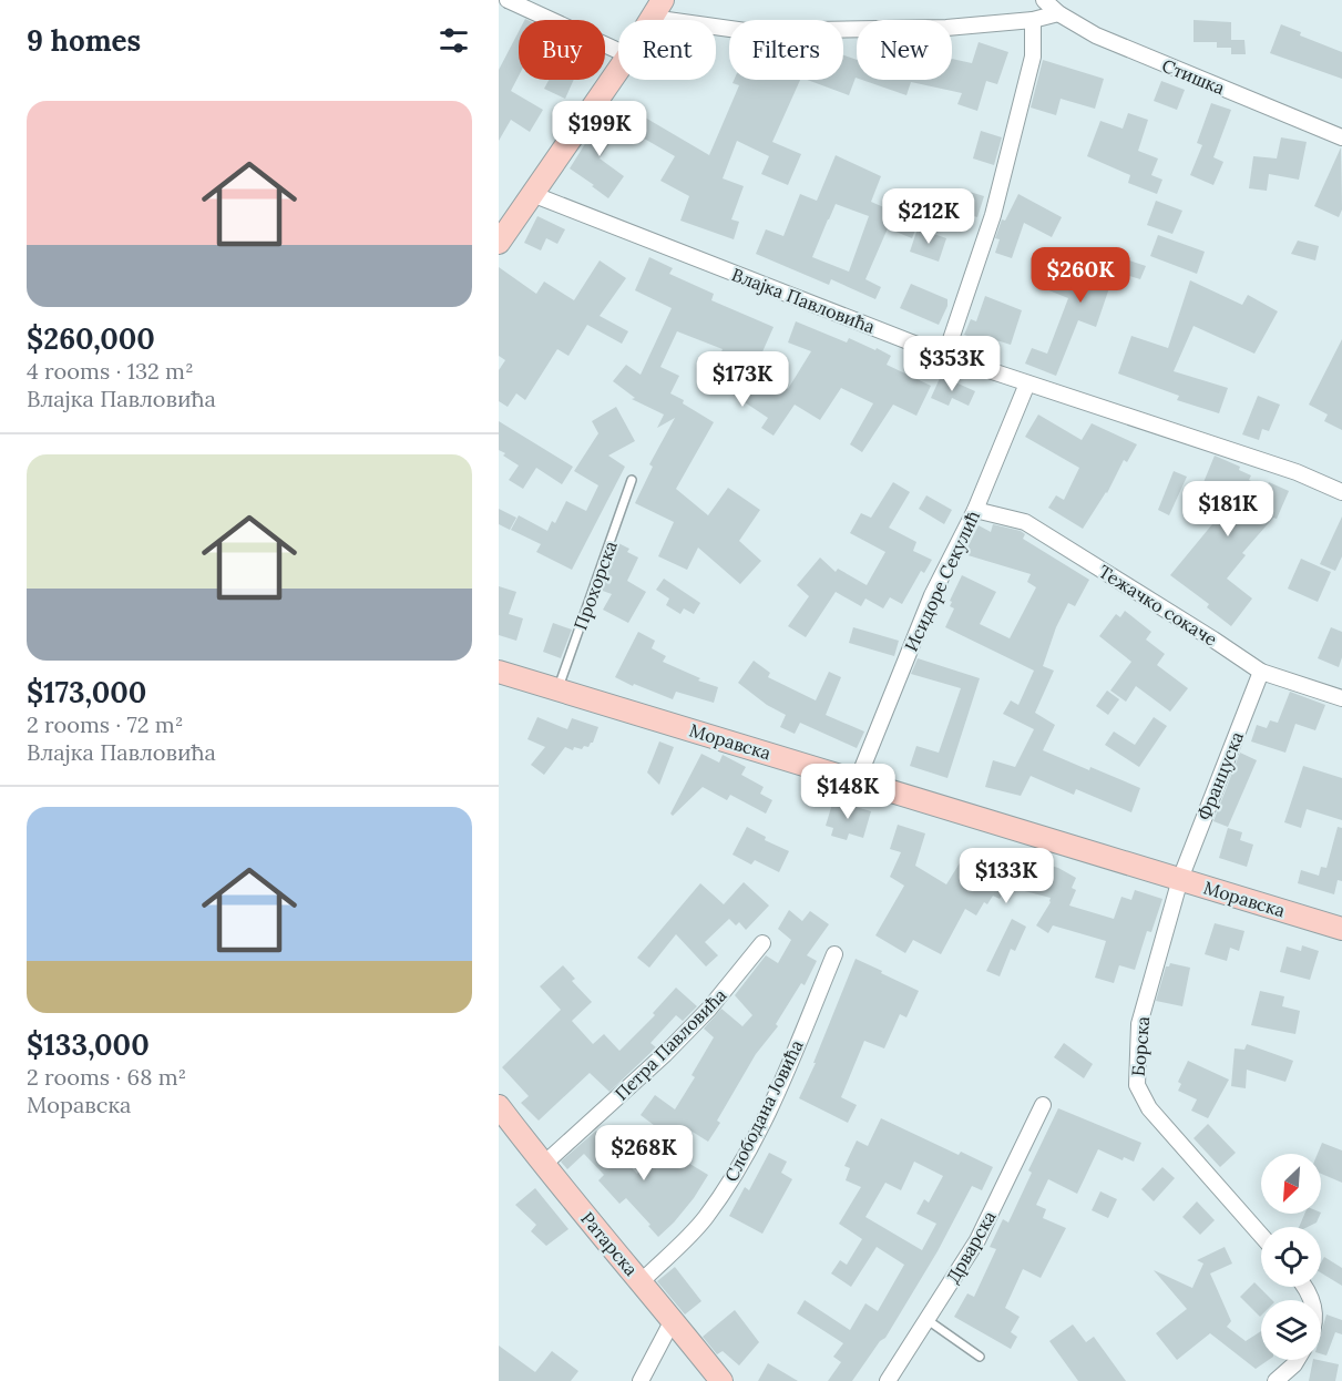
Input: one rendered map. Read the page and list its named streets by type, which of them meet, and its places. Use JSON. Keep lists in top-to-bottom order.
{
  "streets": {
    "street": [
      "Стишка",
      "Влајка Павловића",
      "Исидоре Секулић",
      "Тежачко сокаче",
      "Моравска",
      "Француска",
      "Петра Павловића",
      "Борска",
      "Слободана Јовића",
      "Ратарска",
      "Дрварска"
    ],
    "lane": ["Прохорска"]
  },
  "crossings": [
    ["Влајка Павловића", "Исидоре Секулић"],
    ["Исидоре Секулић", "Тежачко сокаче"],
    ["Исидоре Секулић", "Моравска"],
    ["Прохорска", "Моравска"],
    ["Тежачко сокаче", "Француска"],
    ["Моравска", "Француска"],
    ["Моравска", "Борска"],
    ["Француска", "Борска"],
    ["Петра Павловића", "Ратарска"],
    ["Слободана Јовића", "Ратарска"]
  ],
  "north": "bottom left",
  "page": {
    "heading": "9 homes",
    "chip": [
      "Buy",
      "Rent",
      "Filters",
      "New"
    ],
    "list": [
      {
        "name": "$260,000",
        "note": "4 rooms · 132 m² · Влајка Павловића"
      },
      {
        "name": "$173,000",
        "note": "2 rooms · 72 m² · Влајка Павловића"
      },
      {
        "name": "$133,000",
        "note": "2 rooms · 68 m² · Моравска"
      }
    ],
    "price": [
      "$199K",
      "$212K",
      "$260K",
      "$353K",
      "$173K",
      "$181K",
      "$148K",
      "$133K",
      "$268K"
    ]
  }
}
